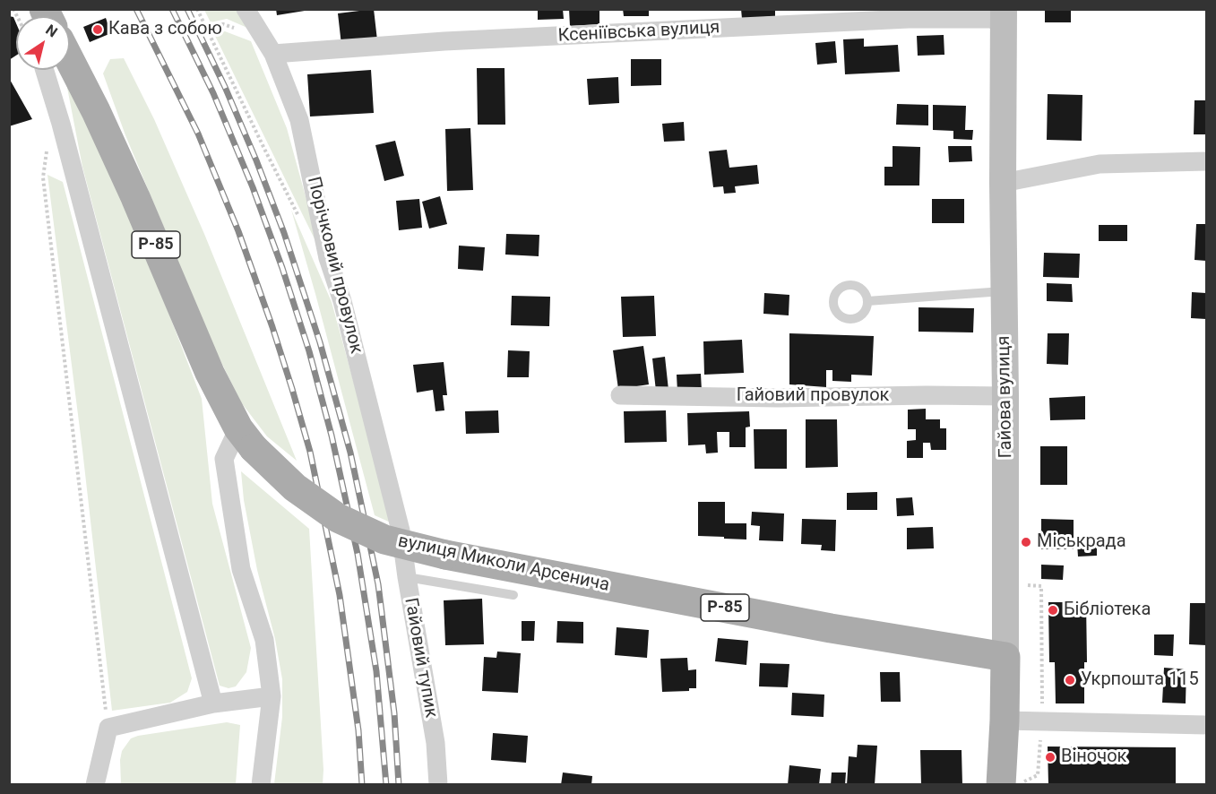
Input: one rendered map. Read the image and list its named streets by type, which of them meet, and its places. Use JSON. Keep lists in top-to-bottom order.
{
  "streets": {
    "main road": ["Р-85", "Гайова вулиця", "вулиця Миколи Арсенича"],
    "street": [
      "Ксеніївська вулиця",
      "Порічковий провулок",
      "Гайовий провулок",
      "Гайовий тупик"
    ]
  },
  "crossings": [
    ["Ксеніївська вулиця", "Порічковий провулок"],
    ["Ксеніївська вулиця", "Гайова вулиця"],
    ["Порічковий провулок", "Гайовий тупик"],
    ["Гайовий провулок", "Гайова вулиця"],
    ["Гайова вулиця", "вулиця Миколи Арсенича"]
  ],
  "places": [
    "Кава з собою",
    "Міськрада",
    "Бібліотека",
    "Укрпошта 115",
    "Віночок"
  ],
  "north": "top right"
}
